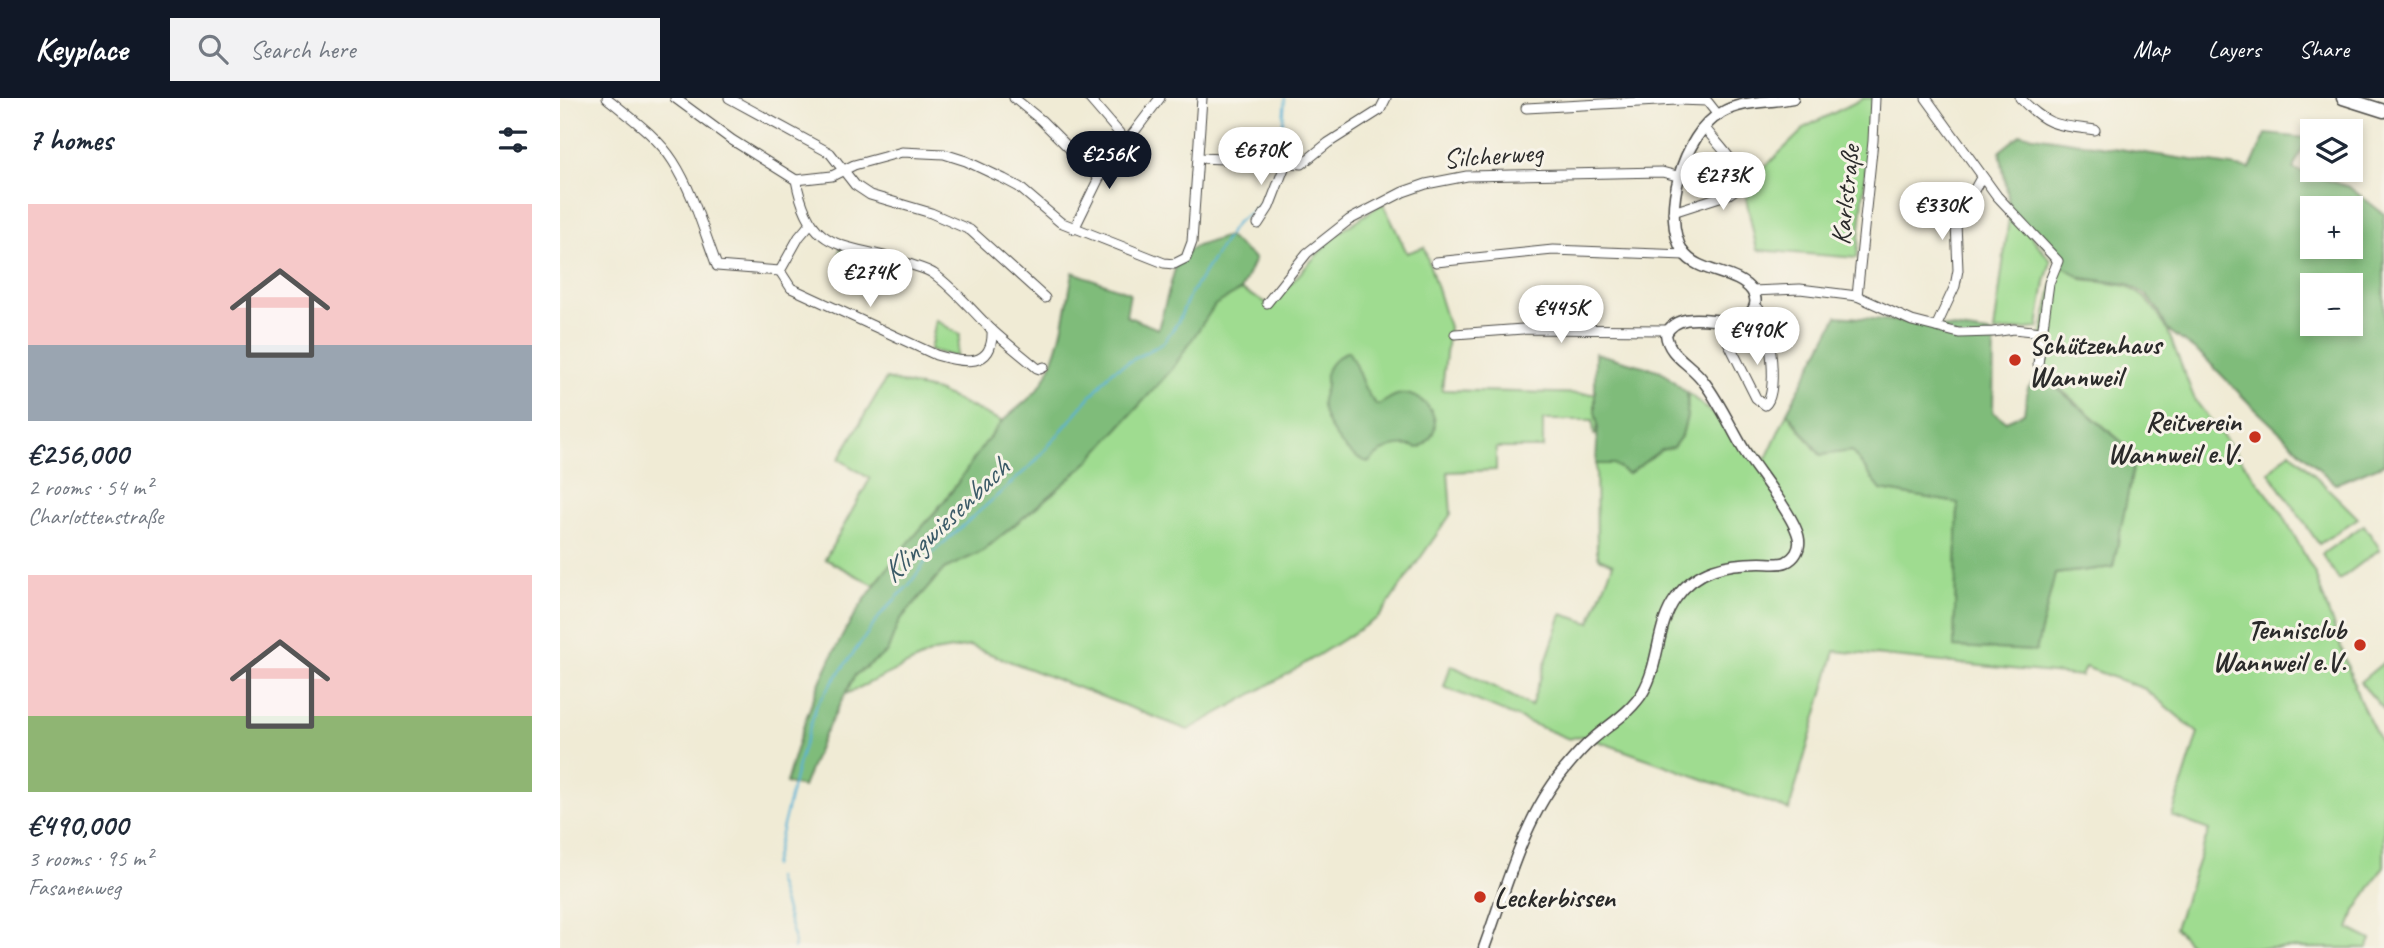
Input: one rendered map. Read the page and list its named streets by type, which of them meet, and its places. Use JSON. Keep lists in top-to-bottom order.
{
  "streets": {
    "street": ["Silcherweg", "Karlstraße"]
  },
  "water": ["Klingwiesenbach"],
  "places": [
    "Schützenhaus Wannweil",
    "Reitverein Wannweil e.V.",
    "Tennisclub Wannweil e.V.",
    "Leckerbissen"
  ],
  "page": {
    "header": "Keyplace",
    "search": "Search here",
    "nav": ["Map", "Layers", "Share"],
    "heading": "7 homes",
    "map_buttons": ["+", "−"],
    "price": [
      "€670K",
      "€256K",
      "€273K",
      "€330K",
      "€274K",
      "€445K",
      "€490K"
    ],
    "list": [
      {
        "name": "€256,000",
        "note": "2 rooms · 54 m² · Charlottenstraße"
      },
      {
        "name": "€490,000",
        "note": "3 rooms · 95 m² · Fasanenweg"
      }
    ]
  }
}
